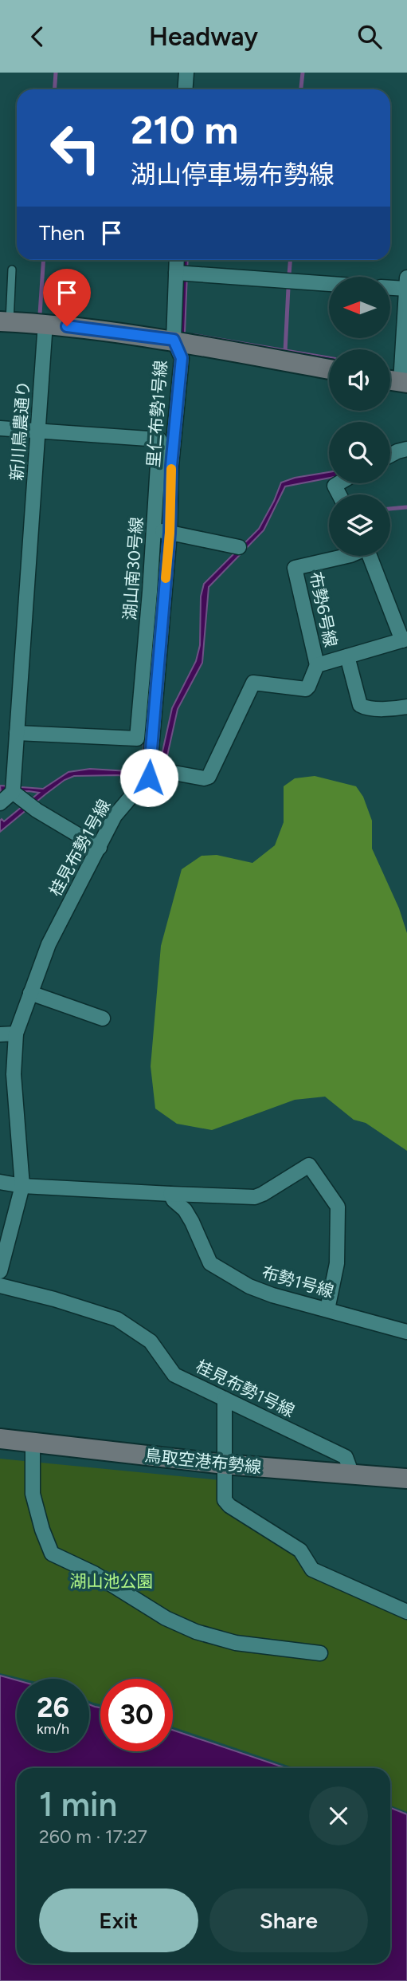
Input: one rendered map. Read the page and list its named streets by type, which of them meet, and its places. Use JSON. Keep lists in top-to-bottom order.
{
  "streets": {
    "main road": ["鳥取空港布勢線"],
    "street": [
      "里仁布勢1号線",
      "新川鳥農通り",
      "湖山南30号線",
      "布勢6号線",
      "桂見布勢1号線",
      "布勢1号線"
    ]
  },
  "crossings": [
    ["里仁布勢1号線", "桂見布勢1号線"],
    ["新川鳥農通り", "湖山南30号線"],
    ["桂見布勢1号線", "鳥取空港布勢線"]
  ],
  "parks": ["湖山池公園"],
  "north": "left",
  "page": {
    "header": "Headway",
    "turn": ["210 m", "湖山停車場布勢線"],
    "then": "Then",
    "speed": "26 km/h",
    "limit": "30",
    "heading": ["1 min", "260 m · 17:27"],
    "buttons": ["Exit", "Share"]
  }
}
